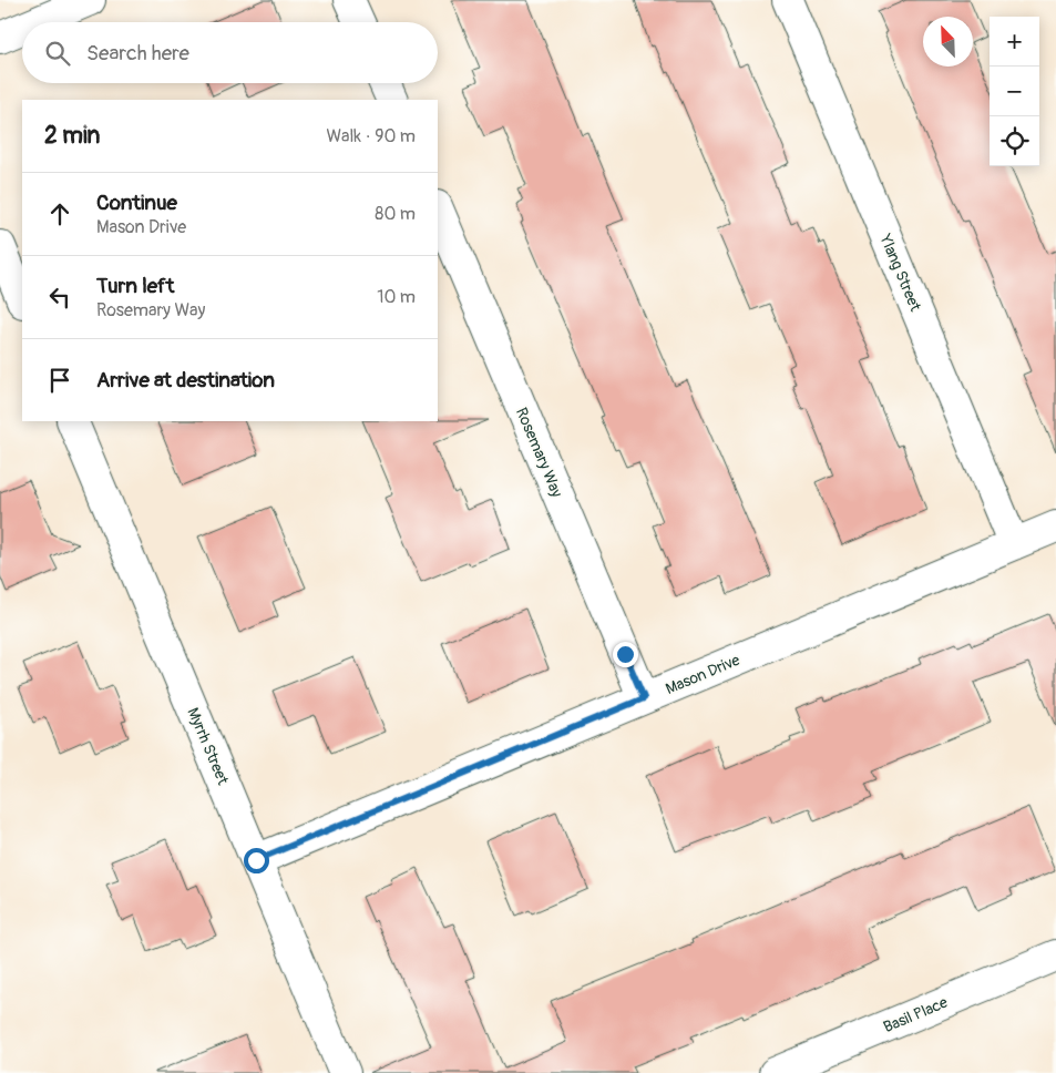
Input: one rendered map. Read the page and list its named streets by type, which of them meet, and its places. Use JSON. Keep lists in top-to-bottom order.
{
  "streets": {
    "street": [
      "Ylang Street",
      "Rosemary Way",
      "Mason Drive",
      "Myrrh Street",
      "Basil Place"
    ]
  },
  "crossings": [
    ["Ylang Street", "Mason Drive"],
    ["Rosemary Way", "Mason Drive"],
    ["Mason Drive", "Myrrh Street"]
  ],
  "north": "top left",
  "page": {
    "map_buttons": ["+", "−"],
    "search": "Search here",
    "heading": ["2 min", "Walk · 90 m"],
    "list": [
      ["Continue", "Mason Drive", "80 m"],
      ["Turn left", "Rosemary Way", "10 m"],
      "Arrive at destination"
    ]
  }
}
